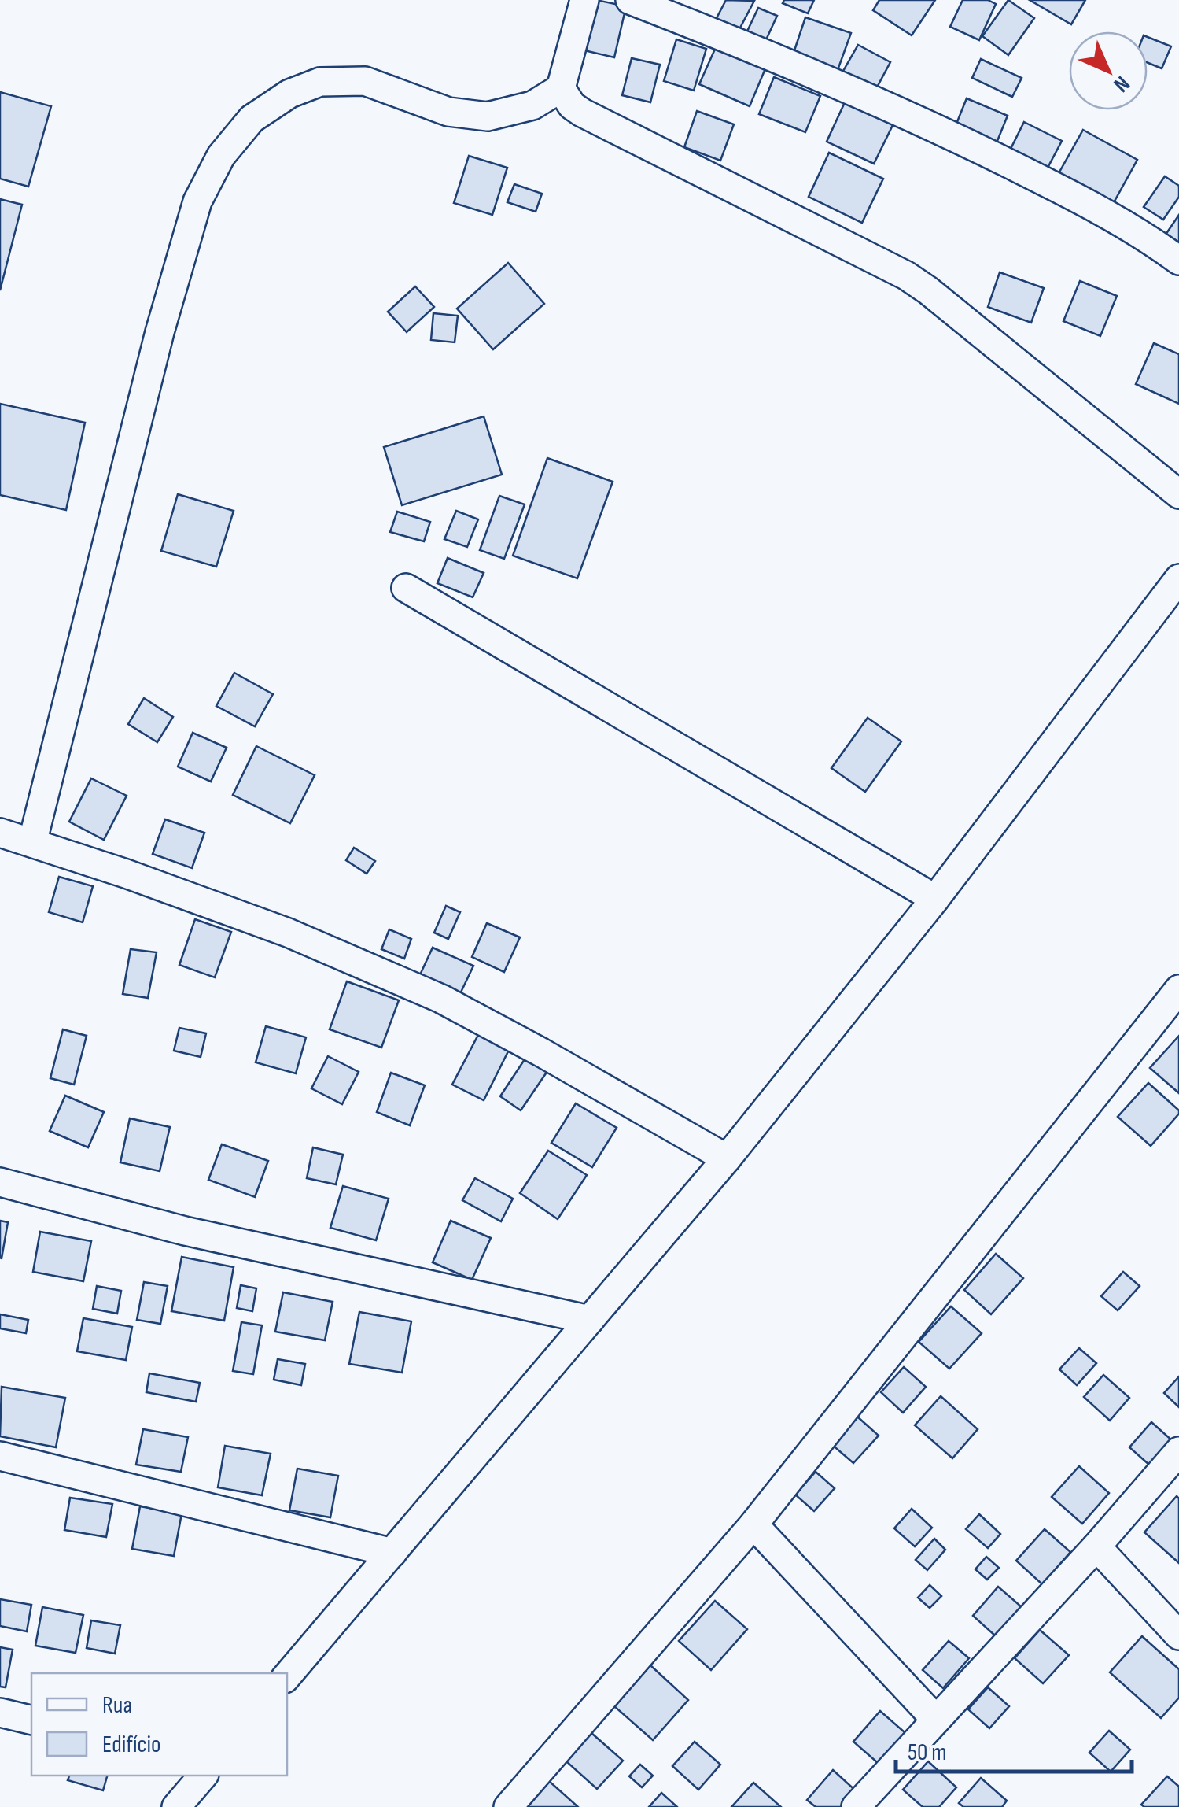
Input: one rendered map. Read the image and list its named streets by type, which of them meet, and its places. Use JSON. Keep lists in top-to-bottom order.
{
  "legend": ["Rua", "Edifício"],
  "scale_bar": "50 m",
  "north": "bottom right"
}
